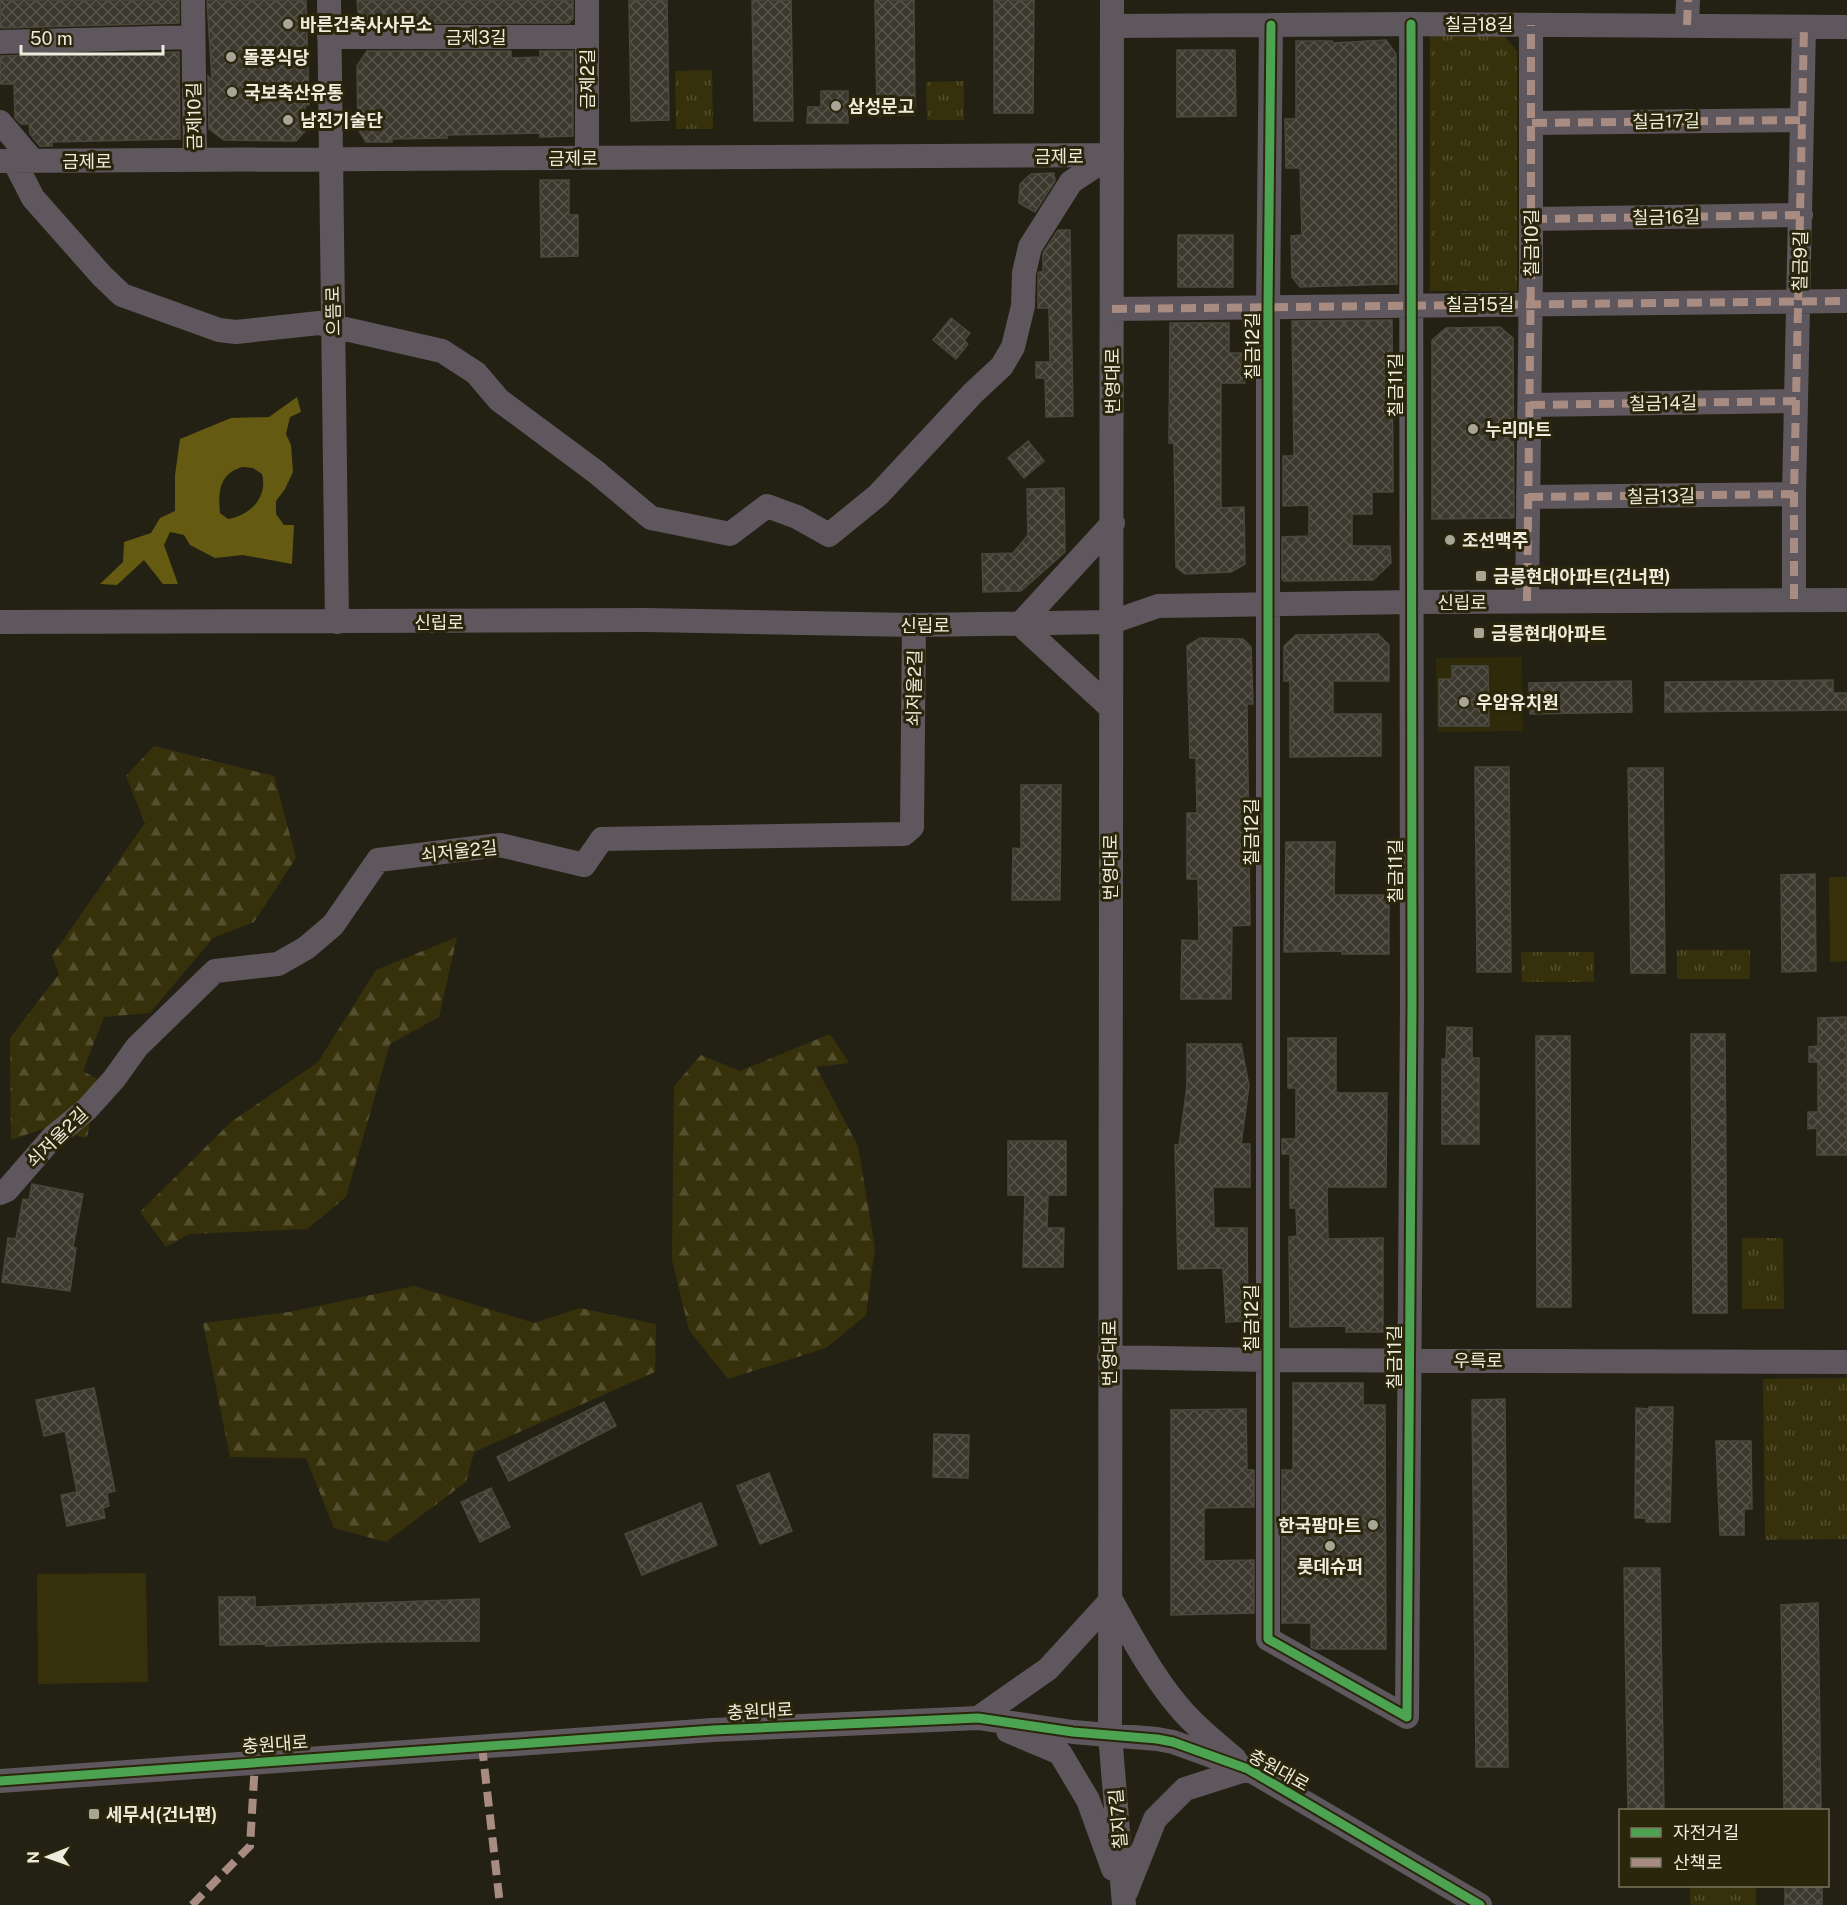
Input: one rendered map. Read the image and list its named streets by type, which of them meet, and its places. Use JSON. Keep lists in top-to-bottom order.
{
  "streets": {
    "street": [
      "칠금18길",
      "금제3길",
      "금제2길",
      "금제10길",
      "칠금17길",
      "금제로",
      "칠금16길",
      "칠금10길",
      "칠금9길",
      "칠금15길",
      "으뜸로",
      "칠금12길",
      "번영대로",
      "칠금11길",
      "칠금14길",
      "칠금13길",
      "신립로",
      "쇠저울2길",
      "우륵로",
      "충원대로",
      "칠지7길"
    ]
  },
  "crossings": [
    ["칠금18길", "칠금10길"],
    ["칠금18길", "칠금9길"],
    ["칠금18길", "칠금12길"],
    ["칠금18길", "번영대로"],
    ["칠금18길", "칠금11길"],
    ["금제3길", "금제2길"],
    ["금제3길", "으뜸로"],
    ["금제2길", "금제로"],
    ["금제10길", "금제로"],
    ["칠금17길", "칠금10길"],
    ["칠금17길", "칠금9길"],
    ["금제로", "으뜸로"],
    ["금제로", "번영대로"],
    ["칠금16길", "칠금10길"],
    ["칠금16길", "칠금9길"],
    ["칠금10길", "칠금15길"],
    ["칠금10길", "칠금14길"],
    ["칠금10길", "칠금13길"],
    ["칠금10길", "신립로"],
    ["칠금9길", "칠금15길"],
    ["칠금9길", "칠금14길"],
    ["칠금9길", "칠금13길"],
    ["칠금9길", "신립로"],
    ["칠금15길", "칠금12길"],
    ["칠금15길", "번영대로"],
    ["칠금15길", "칠금11길"],
    ["으뜸로", "신립로"],
    ["칠금12길", "칠금11길"],
    ["칠금12길", "신립로"],
    ["칠금12길", "우륵로"],
    ["번영대로", "신립로"],
    ["번영대로", "우륵로"],
    ["번영대로", "충원대로"],
    ["번영대로", "칠지7길"],
    ["칠금11길", "신립로"],
    ["칠금11길", "우륵로"],
    ["신립로", "쇠저울2길"],
    ["충원대로", "칠지7길"]
  ],
  "places": {
    "other": [
      "바른건축사사무소",
      "돌풍식당",
      "국보축산유통",
      "삼성문고",
      "남진기술단",
      "누리마트",
      "조선맥주",
      "우암유치원",
      "한국팜마트",
      "롯데슈퍼"
    ],
    "transit": ["금릉현대아파트(건너편)", "금릉현대아파트", "세무서(건너편)"]
  },
  "legend": ["자전거길", "산책로"],
  "scale_bar": "50 m",
  "north": "left"
}
